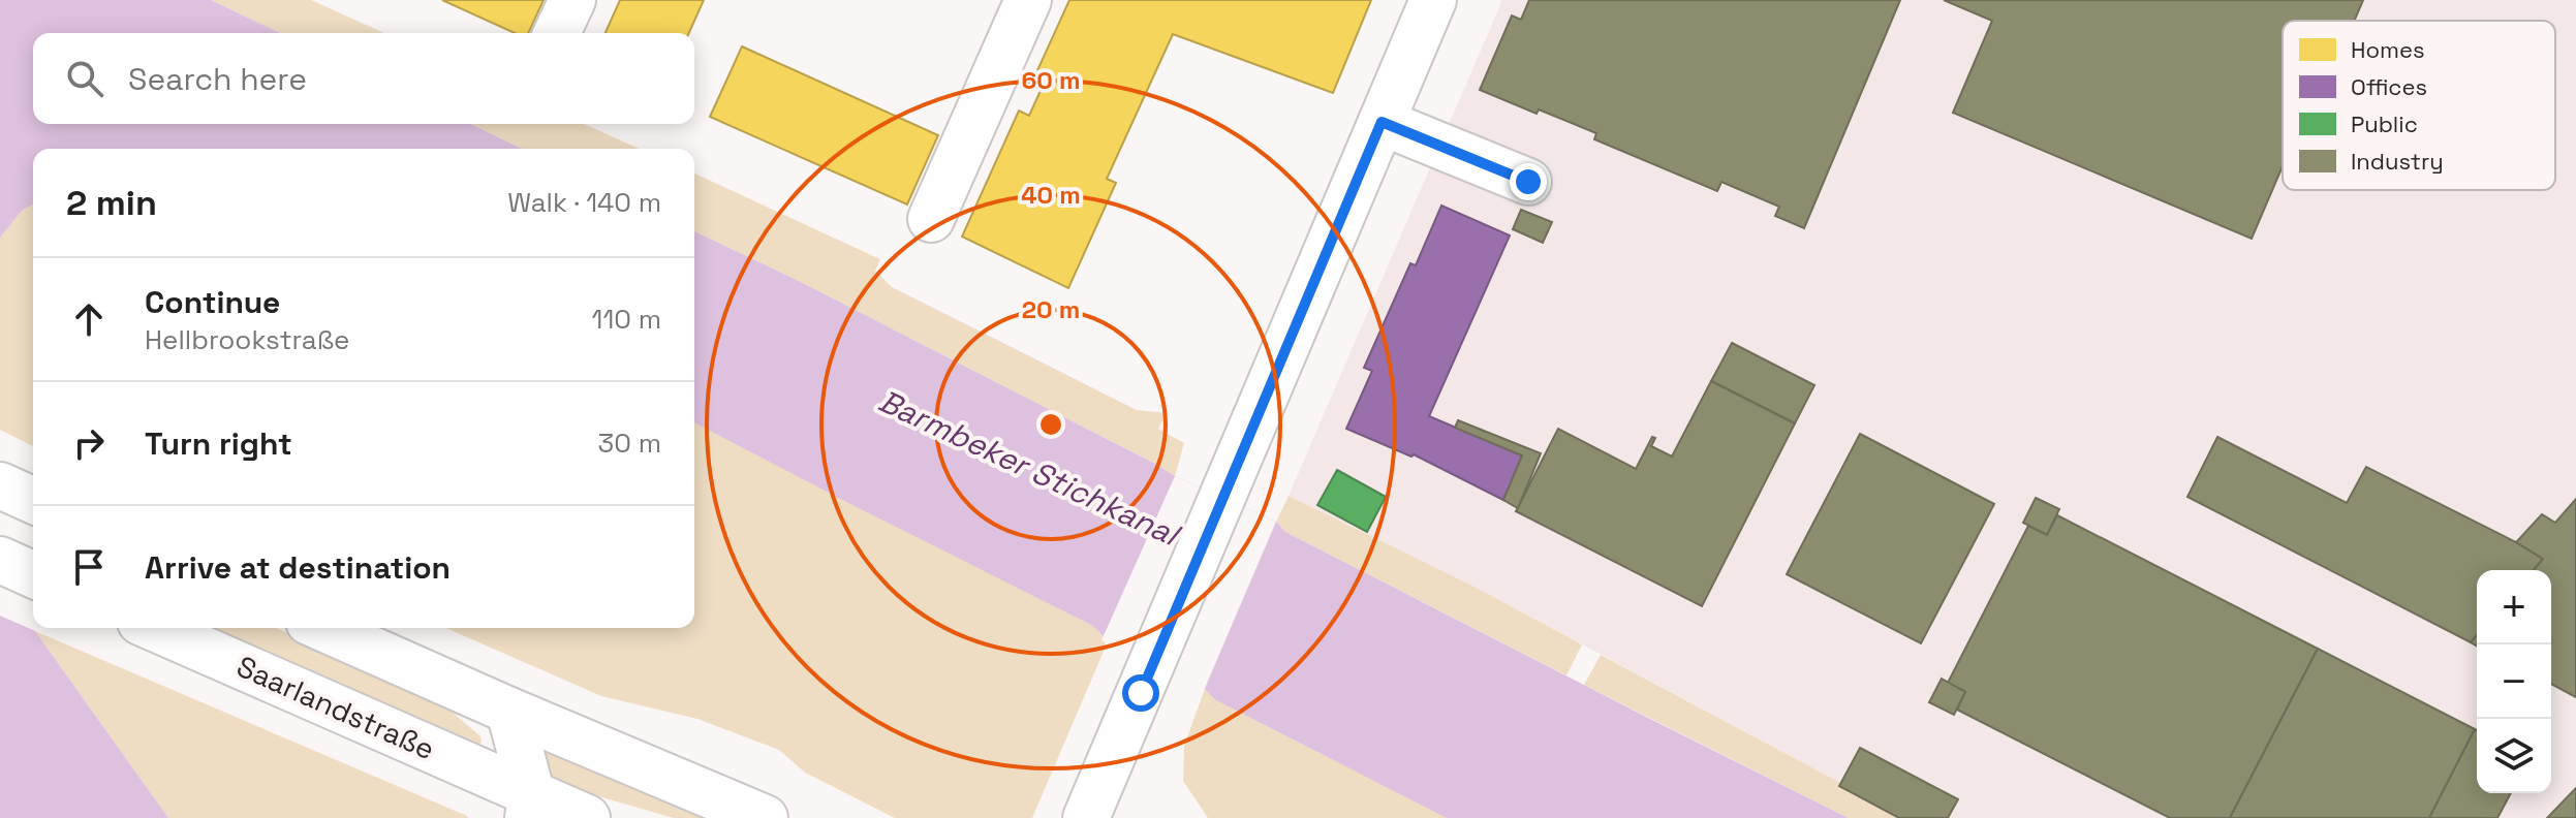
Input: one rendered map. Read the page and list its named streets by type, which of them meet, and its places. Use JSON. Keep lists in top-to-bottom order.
{
  "streets": {
    "street": ["Saarlandstraße"]
  },
  "water": ["Barmbeker Stichkanal"],
  "legend": [
    "Homes",
    "Offices",
    "Public",
    "Industry"
  ],
  "page": {
    "search": "Search here",
    "heading": ["2 min", "Walk · 140 m"],
    "list": [
      ["Continue", "Hellbrookstraße", "110 m"],
      ["Turn right", "30 m"],
      "Arrive at destination"
    ],
    "map_buttons": ["+", "−"]
  },
  "rings": ["60 m", "40 m", "20 m"]
}
